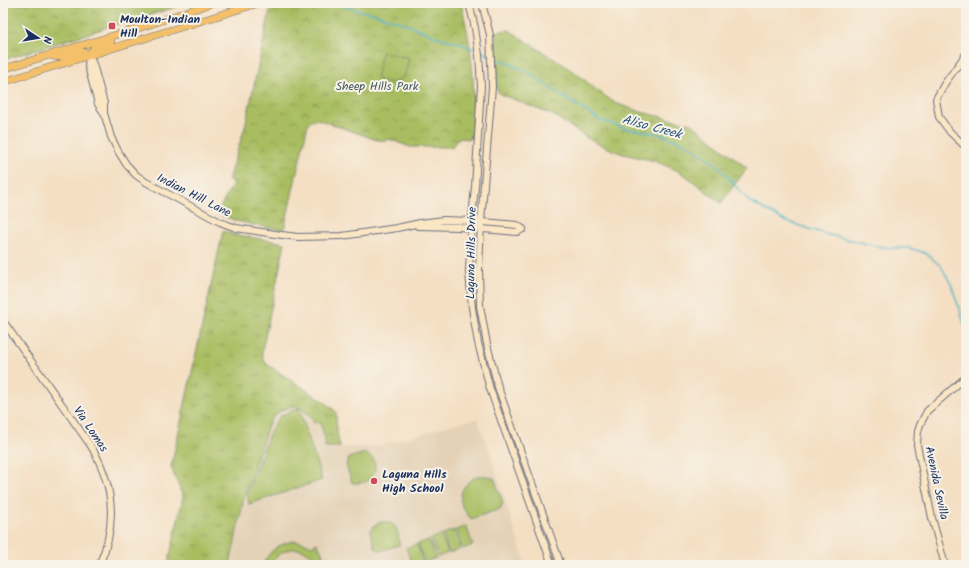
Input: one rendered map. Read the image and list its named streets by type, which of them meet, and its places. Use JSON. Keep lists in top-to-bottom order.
{
  "streets": {
    "street": [
      "Indian Hill Lane",
      "Laguna Hills Drive",
      "Via Lomas",
      "Avenida Sevilla"
    ]
  },
  "crossings": [
    ["Indian Hill Lane", "Laguna Hills Drive"]
  ],
  "water": ["Aliso Creek"],
  "parks": ["Sheep Hills Park"],
  "places": {
    "transit": ["Moulton-Indian Hill"],
    "other": ["Laguna Hills High School"]
  },
  "north": "right"
}
